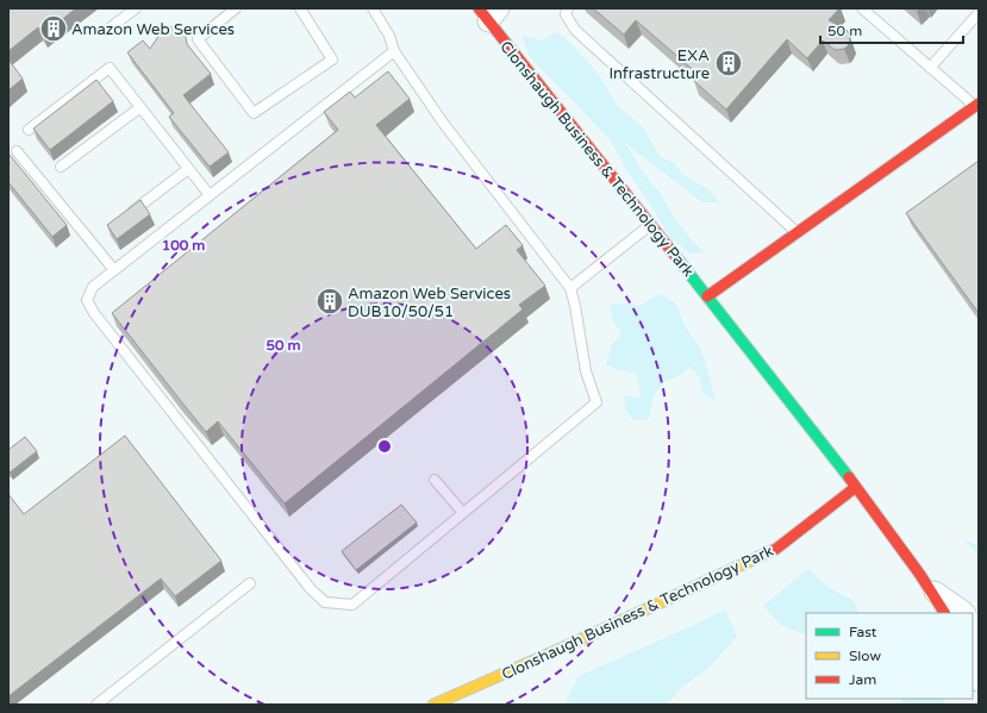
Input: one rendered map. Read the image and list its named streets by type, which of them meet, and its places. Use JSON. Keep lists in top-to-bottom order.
{
  "streets": {
    "street": ["Clonshaugh Business & Technology Park"]
  },
  "places": {
    "building": ["Amazon Web Services", "EXA Infrastructure", "Amazon Web Services DUB10/50/51"]
  },
  "legend": ["Fast", "Slow", "Jam"],
  "scale_bar": "50 m",
  "rings": ["100 m", "50 m"]
}
